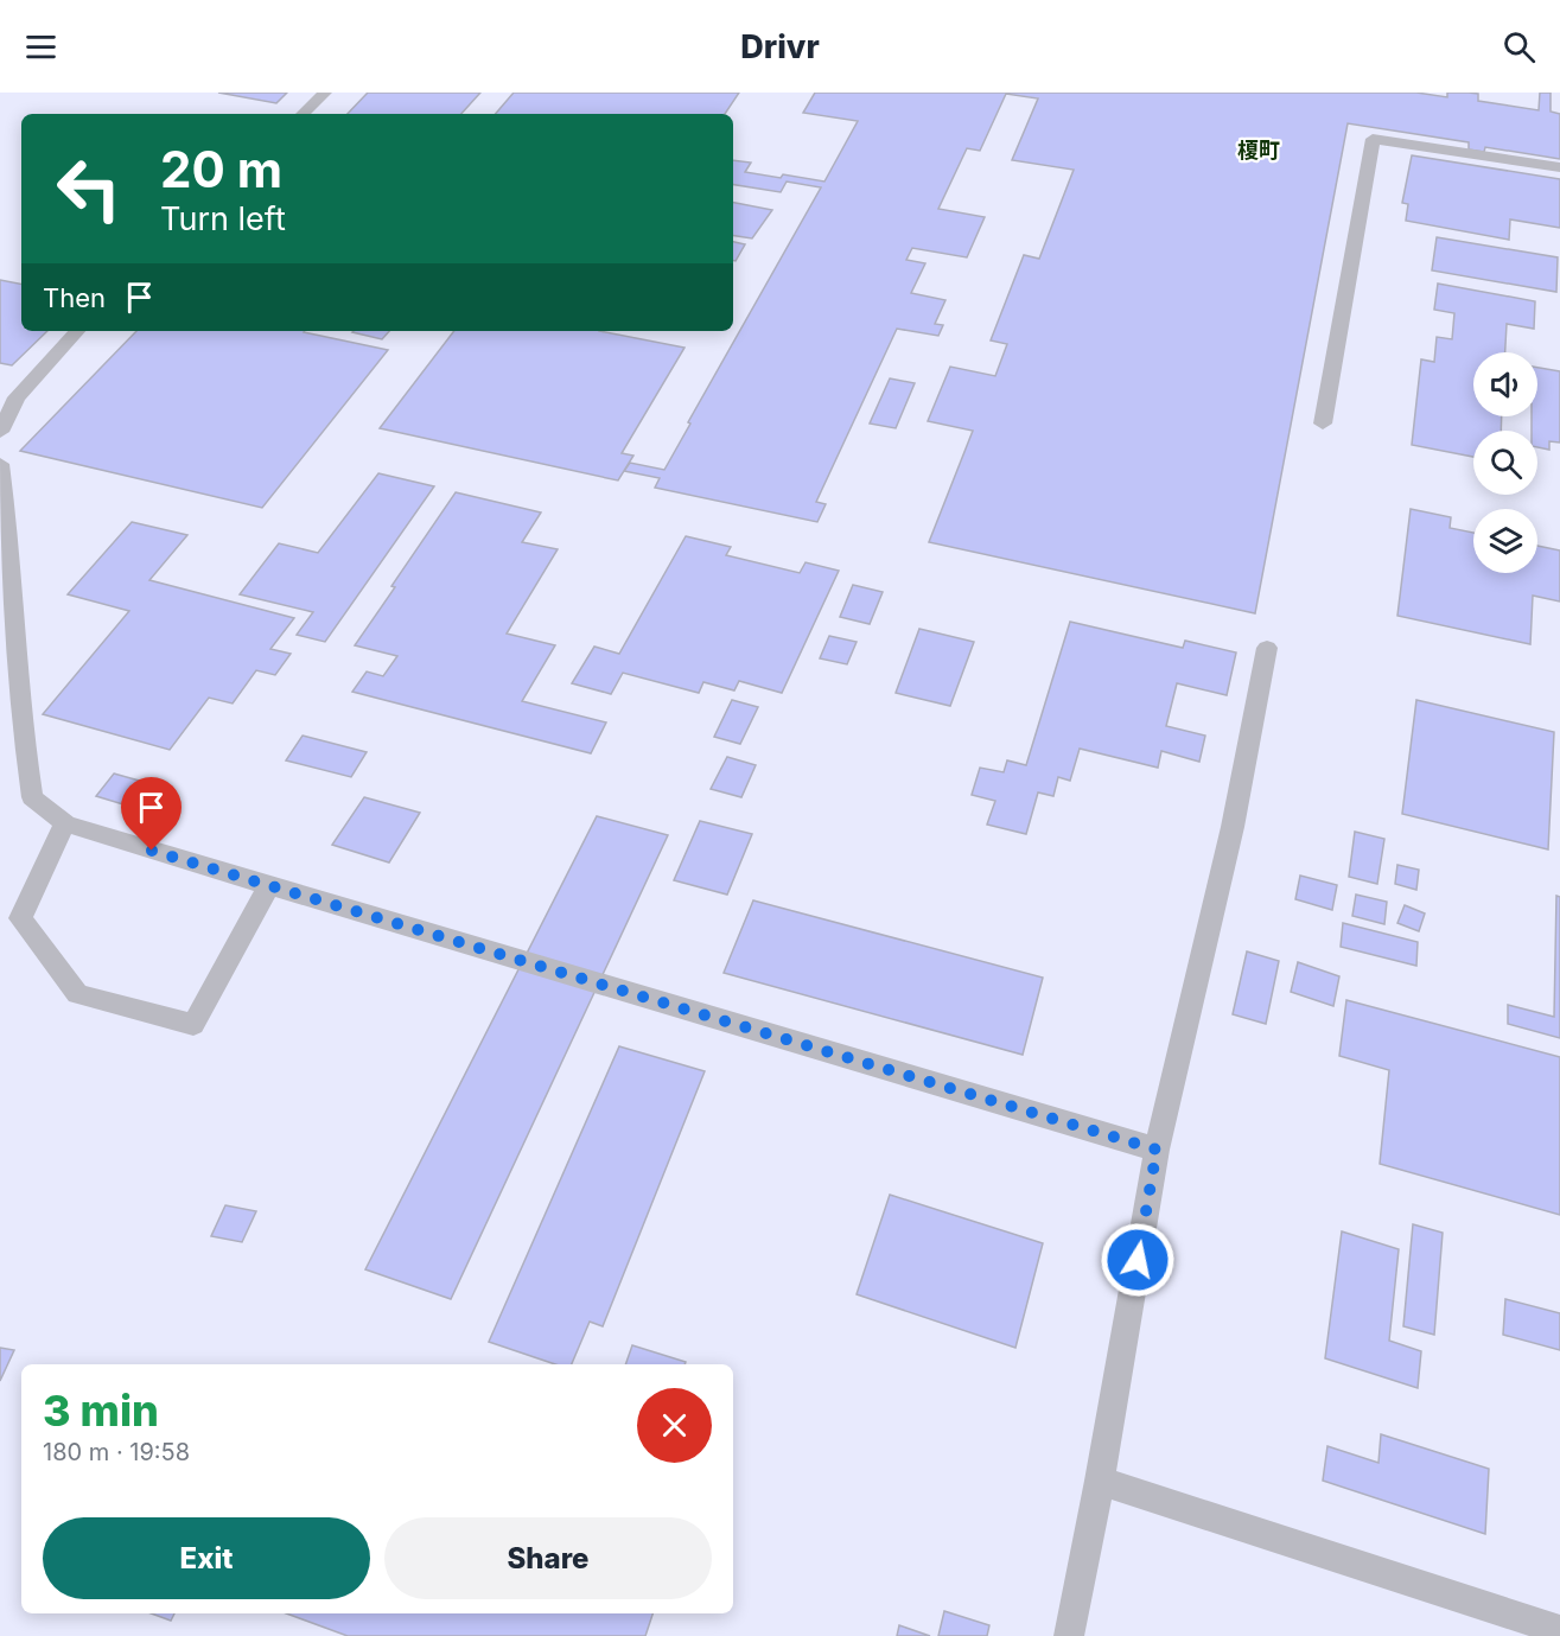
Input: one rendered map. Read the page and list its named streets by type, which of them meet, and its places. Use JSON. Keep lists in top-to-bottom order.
{
  "districts": ["榎町"],
  "page": {
    "header": "Drivr",
    "turn": ["20 m", "Turn left"],
    "then": "Then",
    "heading": ["3 min", "180 m · 19:58"],
    "buttons": ["Exit", "Share"]
  }
}
